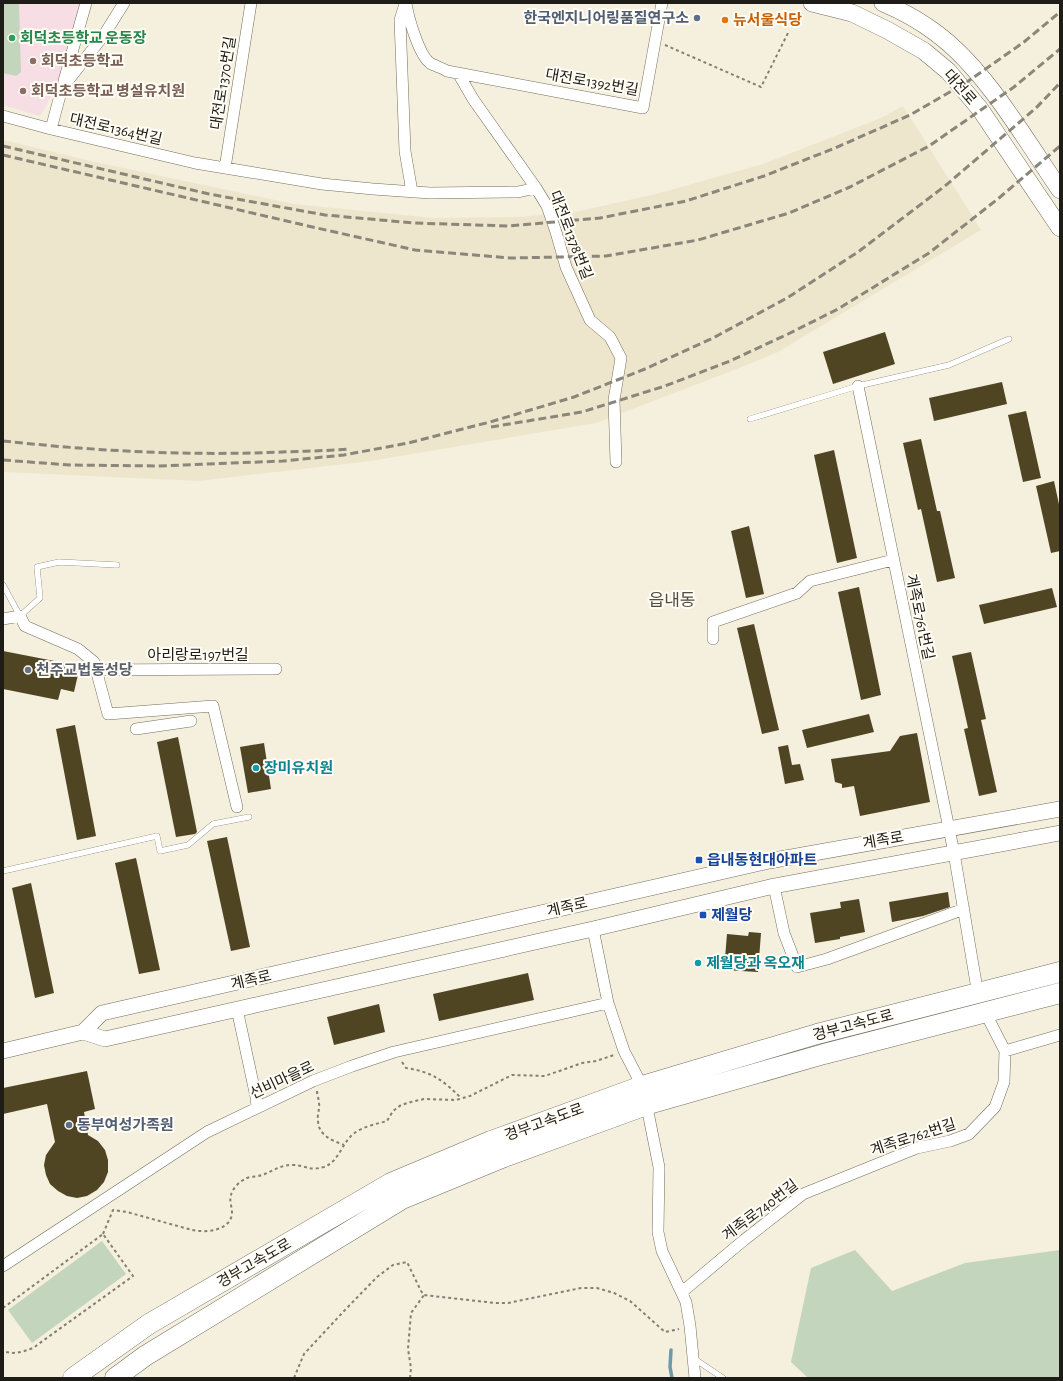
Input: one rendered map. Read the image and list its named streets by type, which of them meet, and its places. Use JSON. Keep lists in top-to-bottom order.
{
  "streets": {
    "highway": ["경부고속도로"],
    "main road": ["대전로", "계족로"],
    "street": [
      "대전로1392번길",
      "대전로1370번길",
      "대전로1364번길",
      "대전로1378번길",
      "계족로761번길",
      "아리랑로197번길",
      "선비마을로",
      "계족로762번길",
      "계족로740번길"
    ]
  },
  "crossings": [
    ["대전로1392번길", "대전로1378번길"],
    ["대전로1370번길", "대전로1364번길"],
    ["대전로1364번길", "대전로1378번길"],
    ["계족로761번길", "계족로"],
    ["계족로762번길", "계족로740번길"]
  ],
  "districts": ["읍내동"],
  "places": {
    "other": [
      "한국엔지니어링품질연구소",
      "뉴서울식당",
      "회덕초등학교 운동장",
      "회덕초등학교",
      "회덕초등학교 병설유치원",
      "천주교법동성당",
      "장미유치원",
      "제월당과 옥오재",
      "동부여성가족원"
    ],
    "transit": ["읍내동현대아파트", "제월당"]
  }
}
